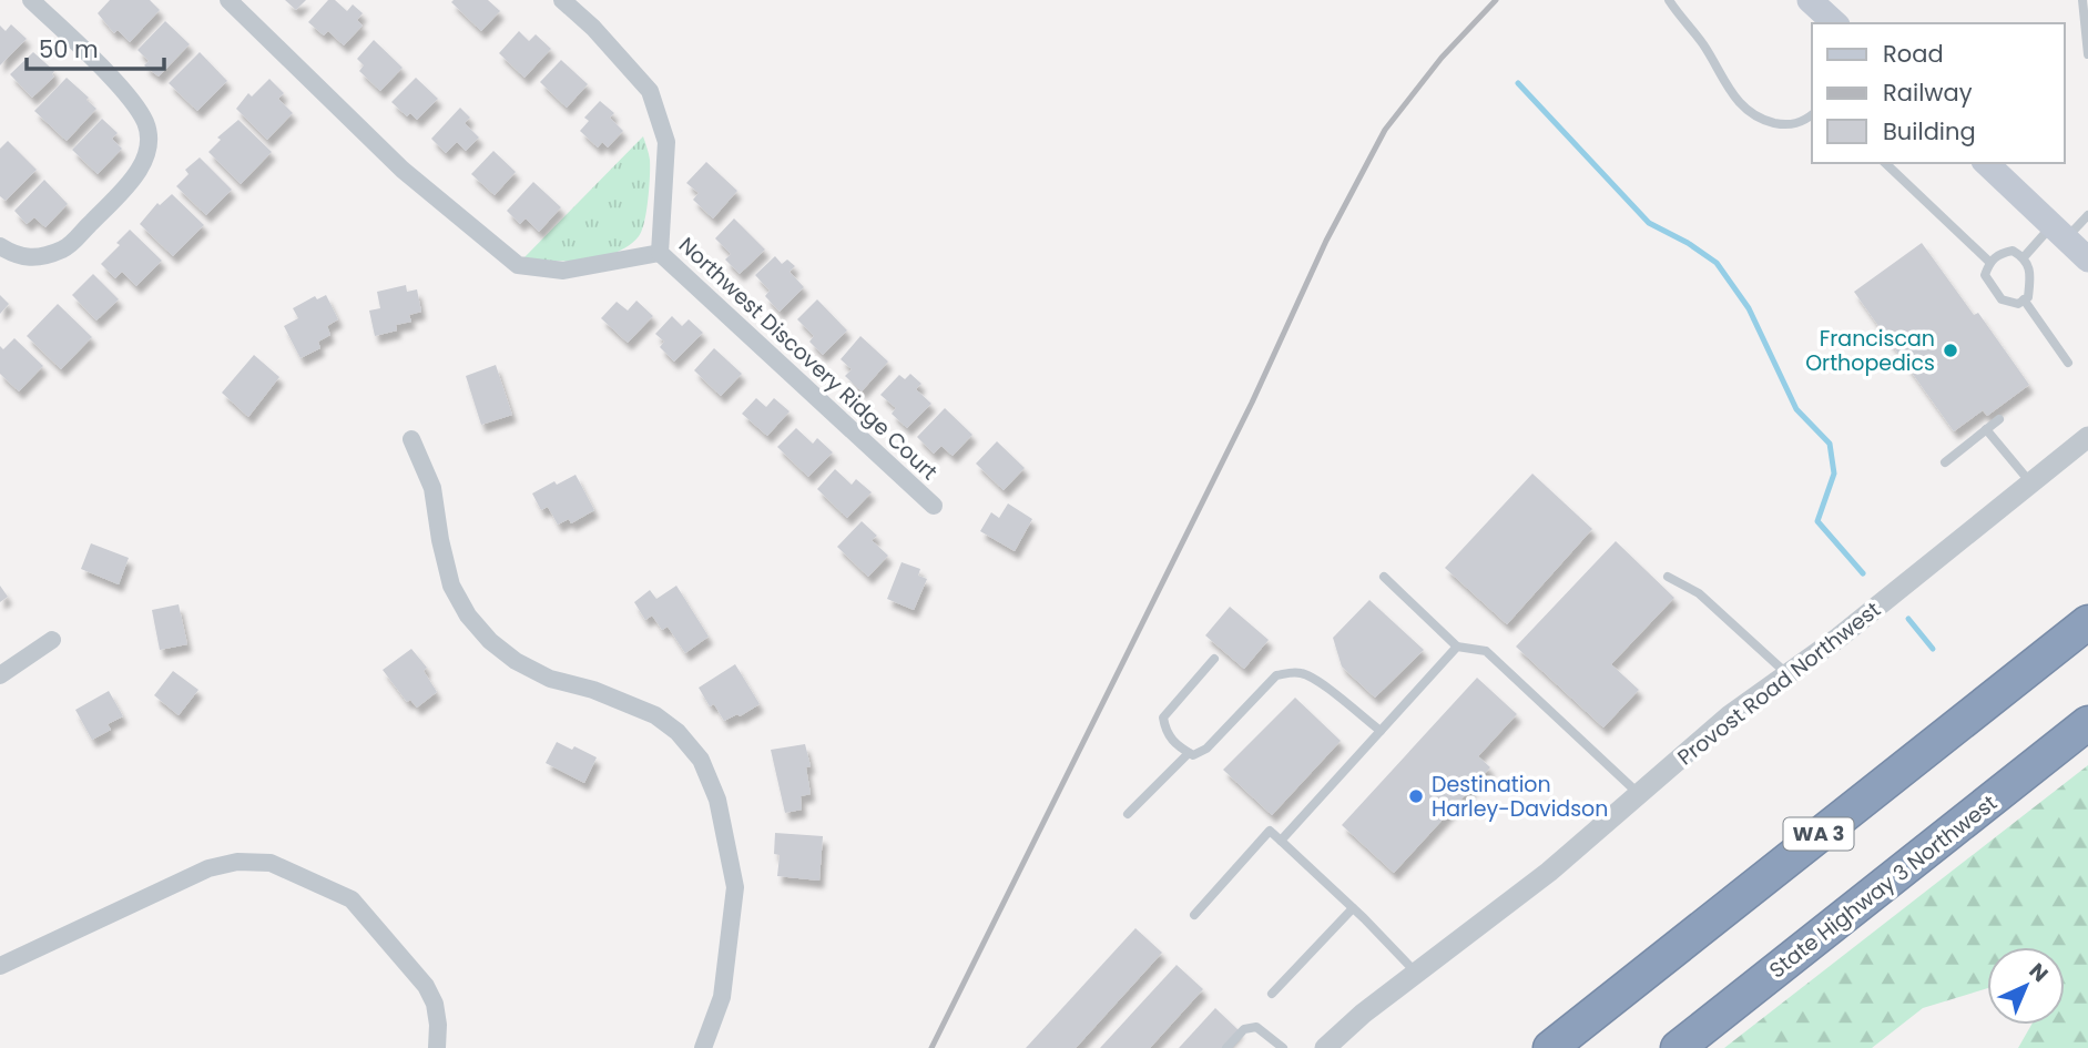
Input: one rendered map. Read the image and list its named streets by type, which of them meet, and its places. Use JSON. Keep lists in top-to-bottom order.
{
  "streets": {
    "highway": ["WA 3", "State Highway 3 Northwest"],
    "street": ["Northwest Discovery Ridge Court", "Provost Road Northwest"]
  },
  "places": ["Franciscan Orthopedics", "Destination Harley-Davidson"],
  "legend": ["Road", "Railway", "Building"],
  "scale_bar": "50 m",
  "north": "top right"
}
